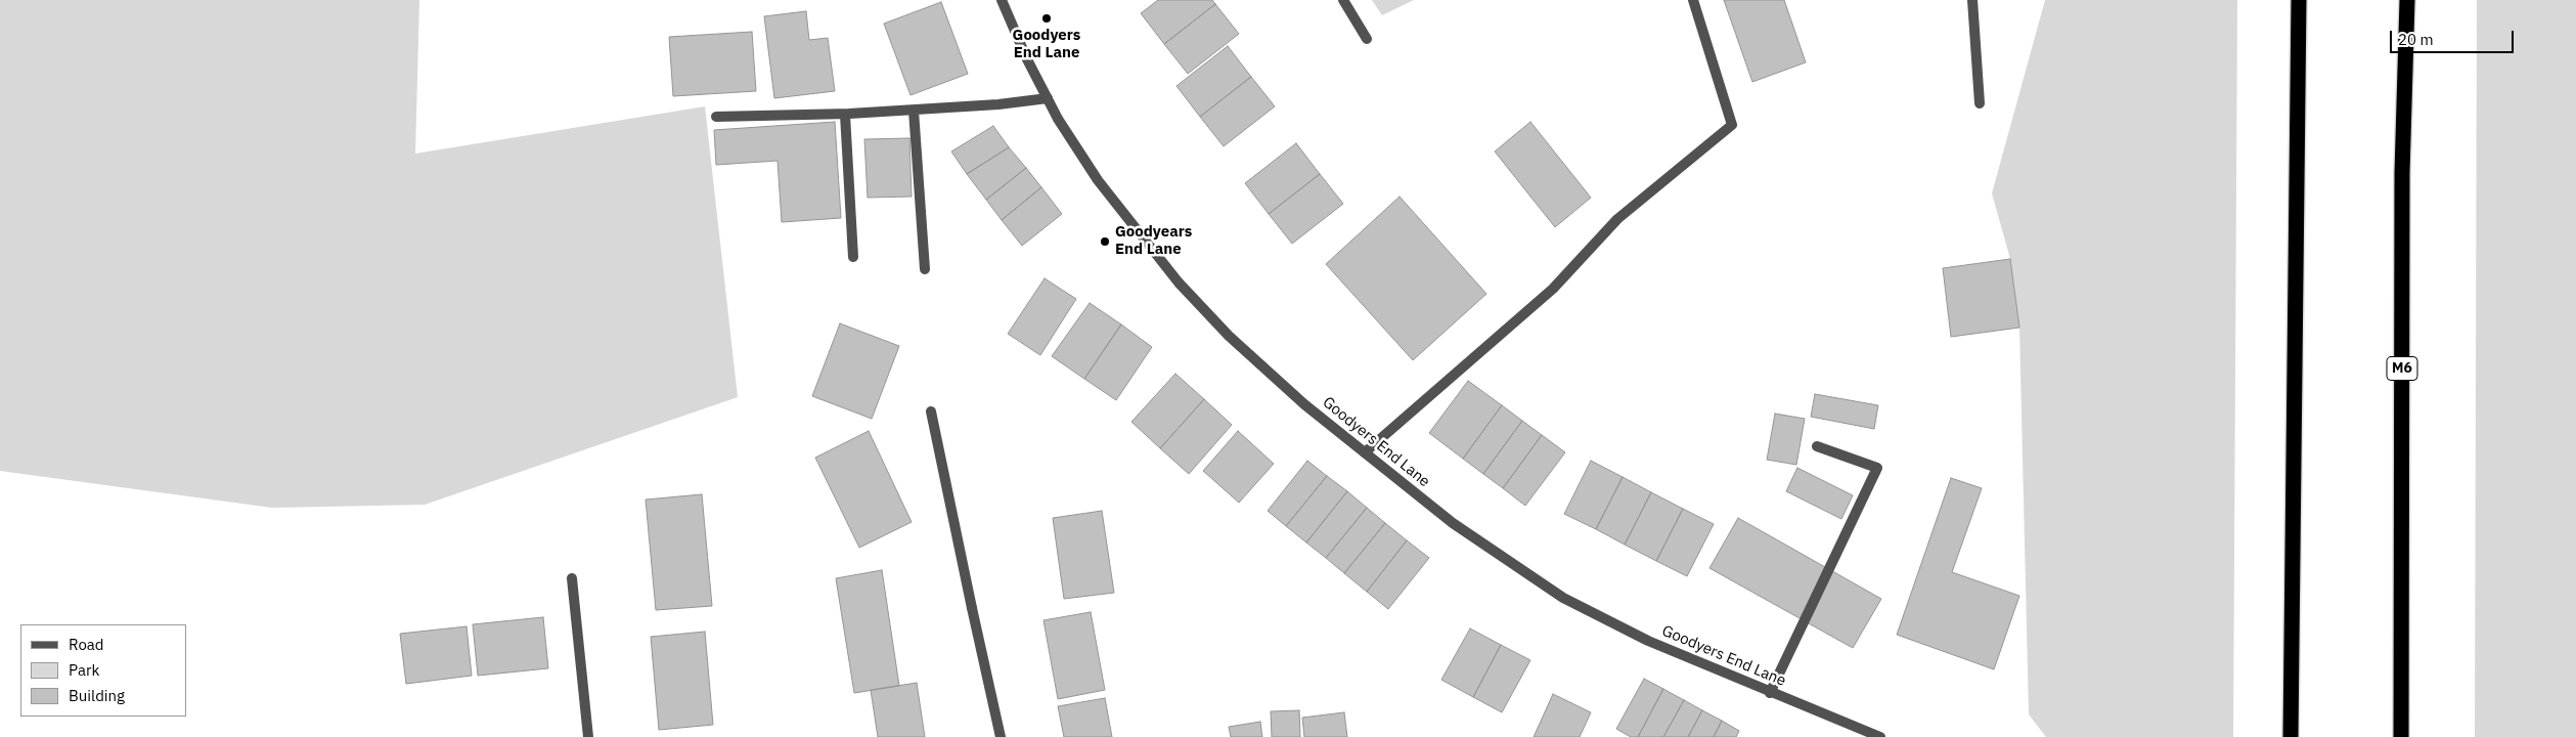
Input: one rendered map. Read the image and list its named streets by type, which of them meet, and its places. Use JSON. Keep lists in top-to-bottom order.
{
  "streets": {
    "highway": ["M6"],
    "street": ["Goodyers End Lane"]
  },
  "places": ["Goodyers End Lane", "Goodyears End Lane"],
  "legend": ["Road", "Park", "Building"],
  "scale_bar": "20 m"
}
